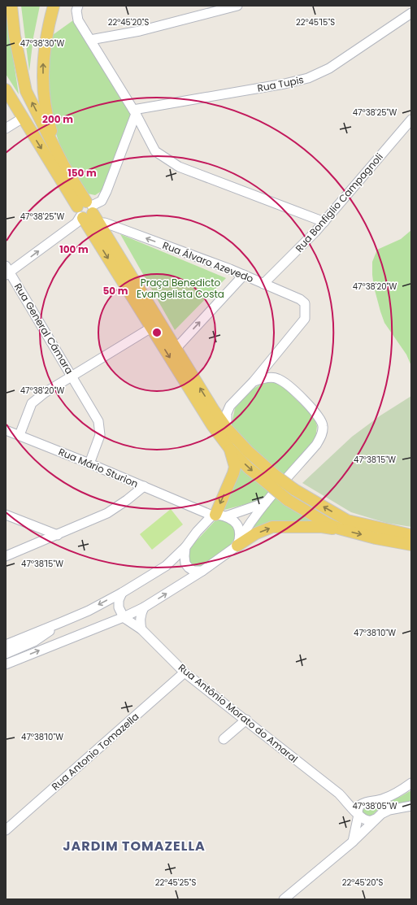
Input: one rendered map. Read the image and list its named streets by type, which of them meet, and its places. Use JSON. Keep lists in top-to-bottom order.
{
  "streets": {
    "street": [
      "Rua Tupis",
      "Rua Bonfiglio Campagnoli",
      "Rua Álvaro Azevedo",
      "Rua General Câmara",
      "Rua Mário Sturion",
      "Rua Antônio Morato do Amaral",
      "Rua Antonio Tomazella"
    ]
  },
  "crossings": [
    ["Rua Bonfiglio Campagnoli", "Rua Álvaro Azevedo"],
    ["Rua General Câmara", "Rua Mário Sturion"],
    ["Rua Antônio Morato do Amaral", "Rua Antonio Tomazella"]
  ],
  "districts": ["JARDIM TOMAZELLA"],
  "parks": ["Praça Benedicto Evangelista Costa"],
  "coordinates": [
    "22°45'20\"S",
    "22°45'15\"S",
    "47°38'30\"W",
    "47°38'25\"W",
    "47°38'20\"W",
    "47°38'15\"W",
    "47°38'10\"W",
    "47°38'05\"W",
    "22°45'25\"S"
  ],
  "rings": [
    "200 m",
    "150 m",
    "100 m",
    "50 m"
  ]
}
